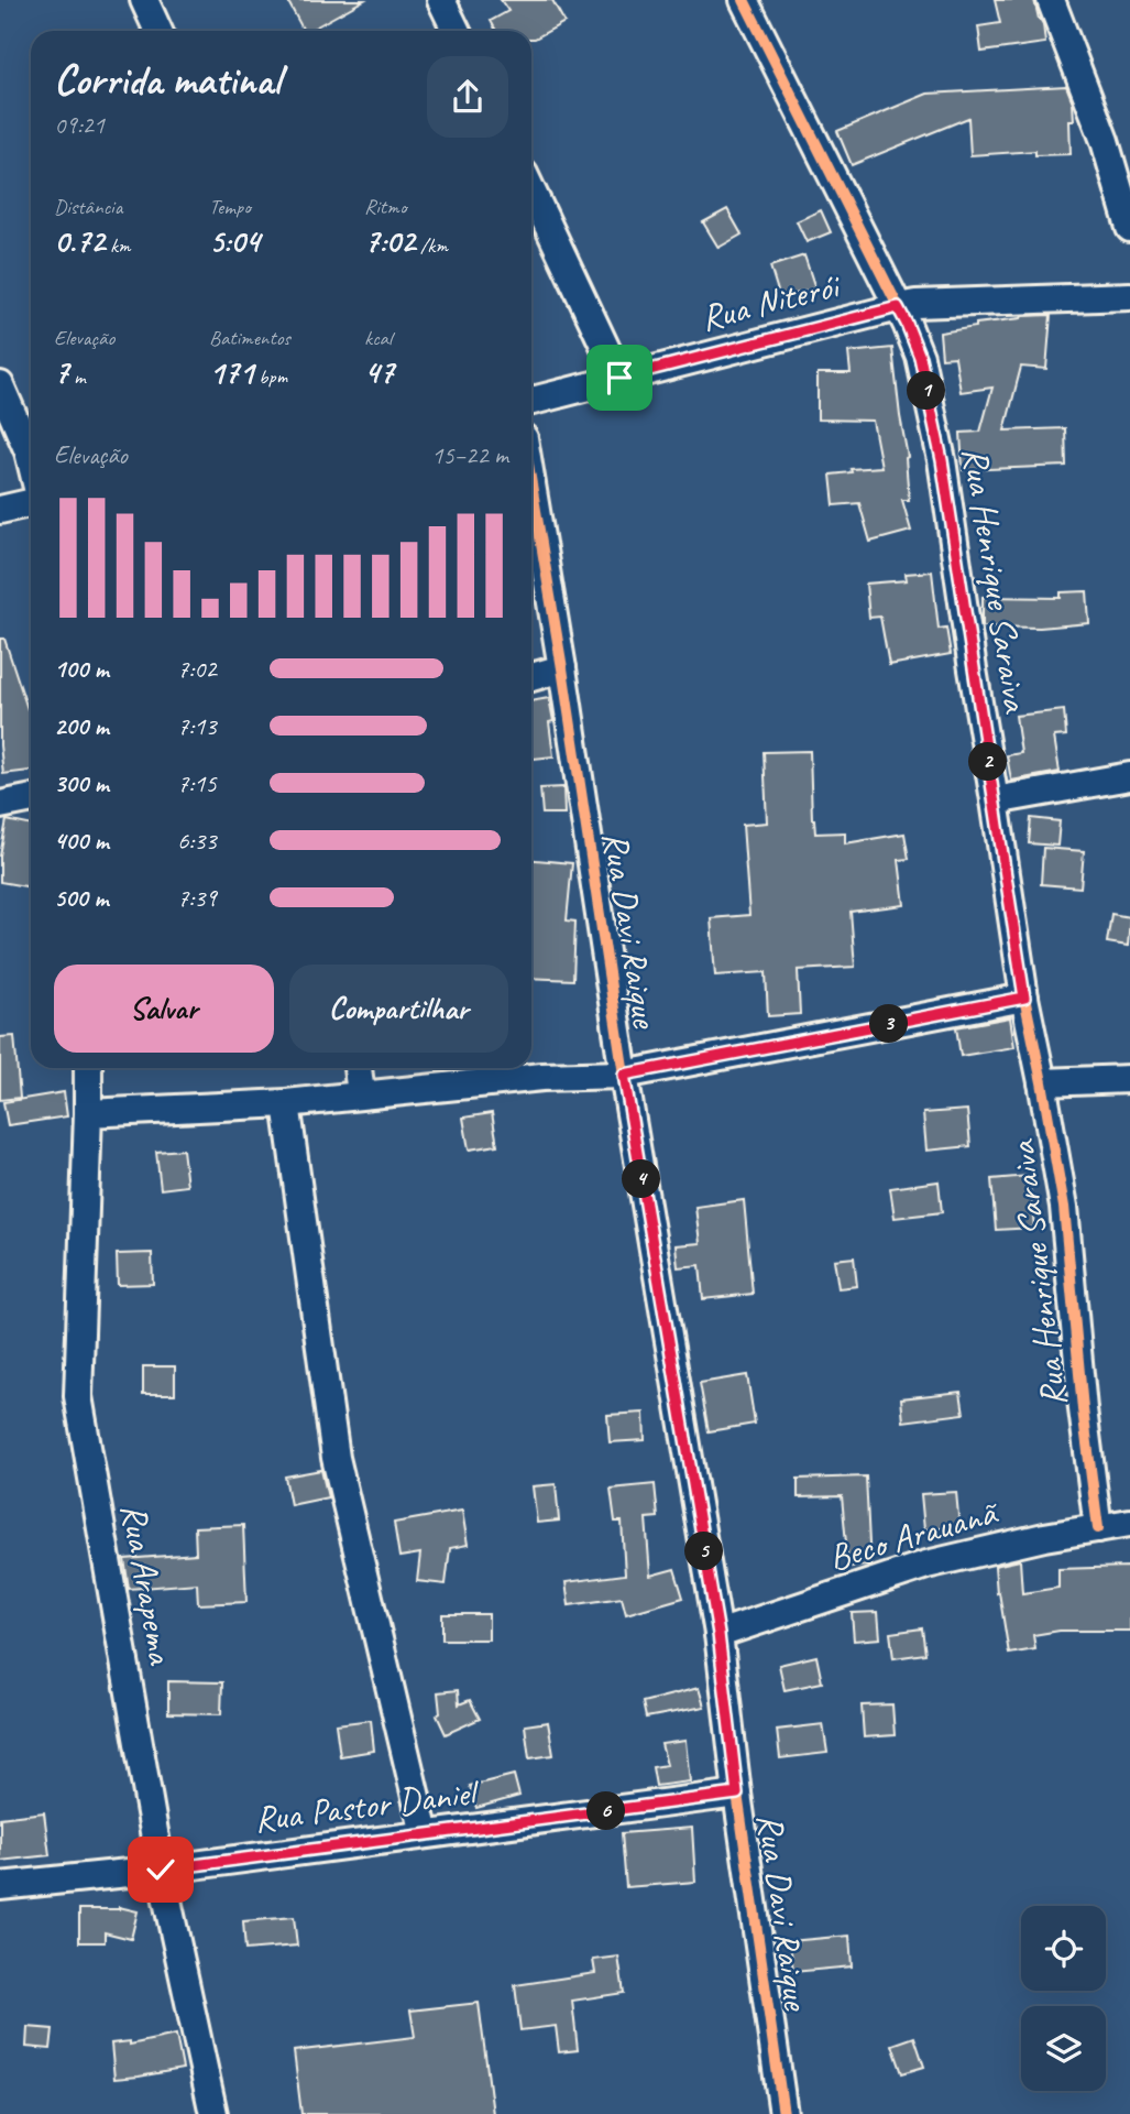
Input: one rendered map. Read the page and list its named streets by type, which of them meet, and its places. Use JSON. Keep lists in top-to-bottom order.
{
  "streets": {
    "street": [
      "Rua Niterói",
      "Rua Henrique Saraiva",
      "Rua Davi Raique",
      "Beco Arauanã",
      "Rua Arapema",
      "Rua Pastor Daniel"
    ]
  },
  "crossings": [
    ["Rua Niterói", "Rua Henrique Saraiva"],
    ["Rua Henrique Saraiva", "Beco Arauanã"],
    ["Rua Davi Raique", "Beco Arauanã"],
    ["Rua Davi Raique", "Rua Pastor Daniel"],
    ["Rua Arapema", "Rua Pastor Daniel"]
  ],
  "page": {
    "heading": ["Corrida matinal", "09:21"],
    "stats": [
      ["Distância", "0.72 km"],
      ["Tempo", "5:04"],
      ["Ritmo", "7:02 /km"],
      ["Elevação", "7 m"],
      ["Batimentos", "171 bpm"],
      ["kcal", "47"]
    ],
    "pins": [
      "1",
      "2",
      "3",
      "4",
      "5",
      "6"
    ],
    "chart": ["Elevação", "15–22 m"],
    "list": [
      {
        "name": "100 m",
        "note": "7:02"
      },
      {
        "name": "200 m",
        "note": "7:13"
      },
      {
        "name": "300 m",
        "note": "7:15"
      },
      {
        "name": "400 m",
        "note": "6:33"
      },
      {
        "name": "500 m",
        "note": "7:39"
      }
    ],
    "buttons": ["Salvar", "Compartilhar"]
  }
}
